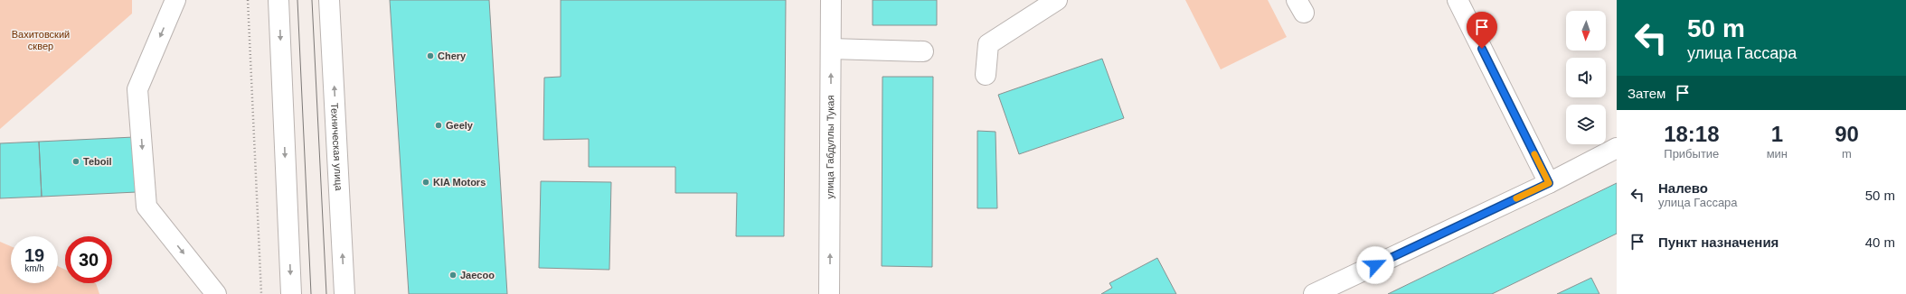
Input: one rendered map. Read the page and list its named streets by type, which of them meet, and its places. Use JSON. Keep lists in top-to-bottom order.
{
  "streets": {
    "street": ["Техническая улица", "улица Габдуллы Тукая"]
  },
  "one_way": ["улица Габдуллы Тукая"],
  "parks": ["Вахитовский сквер"],
  "places": [
    "Chery",
    "Geely",
    "Teboil",
    "KIA Motors",
    "Jaecoo"
  ],
  "north": "bottom",
  "page": {
    "turn": ["50 m", "улица Гассара"],
    "then": "Затем",
    "eta": [
      "18:18",
      "Прибытие",
      "1",
      "мин",
      "90",
      "m"
    ],
    "list": [
      {
        "name": "Налево",
        "note": "улица Гассара",
        "value": "50 m"
      },
      {
        "name": "Пункт назначения",
        "value": "40 m"
      }
    ],
    "speed": "19 km/h",
    "limit": "30"
  }
}
